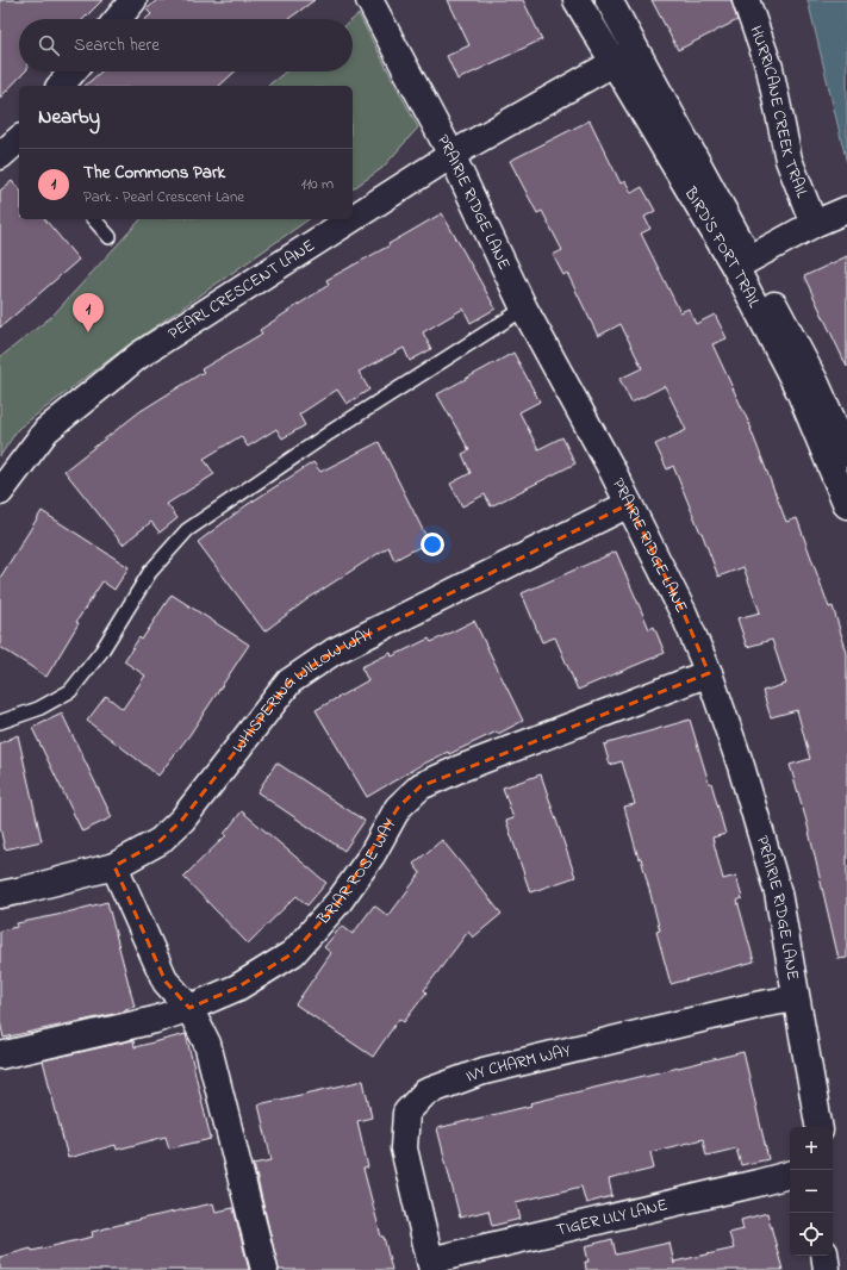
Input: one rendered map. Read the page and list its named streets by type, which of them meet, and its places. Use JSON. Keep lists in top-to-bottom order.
{
  "streets": {
    "street": [
      "HURRICANE CREEK TRAIL",
      "PRAIRIE RIDGE LANE",
      "BIRD'S FORT TRAIL",
      "PEARL CRESCENT LANE",
      "WHISPERING WILLOW WAY",
      "BRIAR ROSE WAY",
      "IVY CHARM WAY",
      "TIGER LILY LANE"
    ]
  },
  "crossings": [
    ["PRAIRIE RIDGE LANE", "PEARL CRESCENT LANE"],
    ["PRAIRIE RIDGE LANE", "WHISPERING WILLOW WAY"],
    ["PRAIRIE RIDGE LANE", "BRIAR ROSE WAY"],
    ["PRAIRIE RIDGE LANE", "IVY CHARM WAY"],
    ["BIRD'S FORT TRAIL", "PEARL CRESCENT LANE"],
    ["IVY CHARM WAY", "TIGER LILY LANE"]
  ],
  "page": {
    "search": "Search here",
    "heading": "Nearby",
    "list": [
      {
        "mark": "1",
        "name": "The Commons Park",
        "note": "Park · Pearl Crescent Lane",
        "value": "110 m"
      }
    ],
    "pins": "1",
    "map_buttons": ["+", "−"]
  }
}
